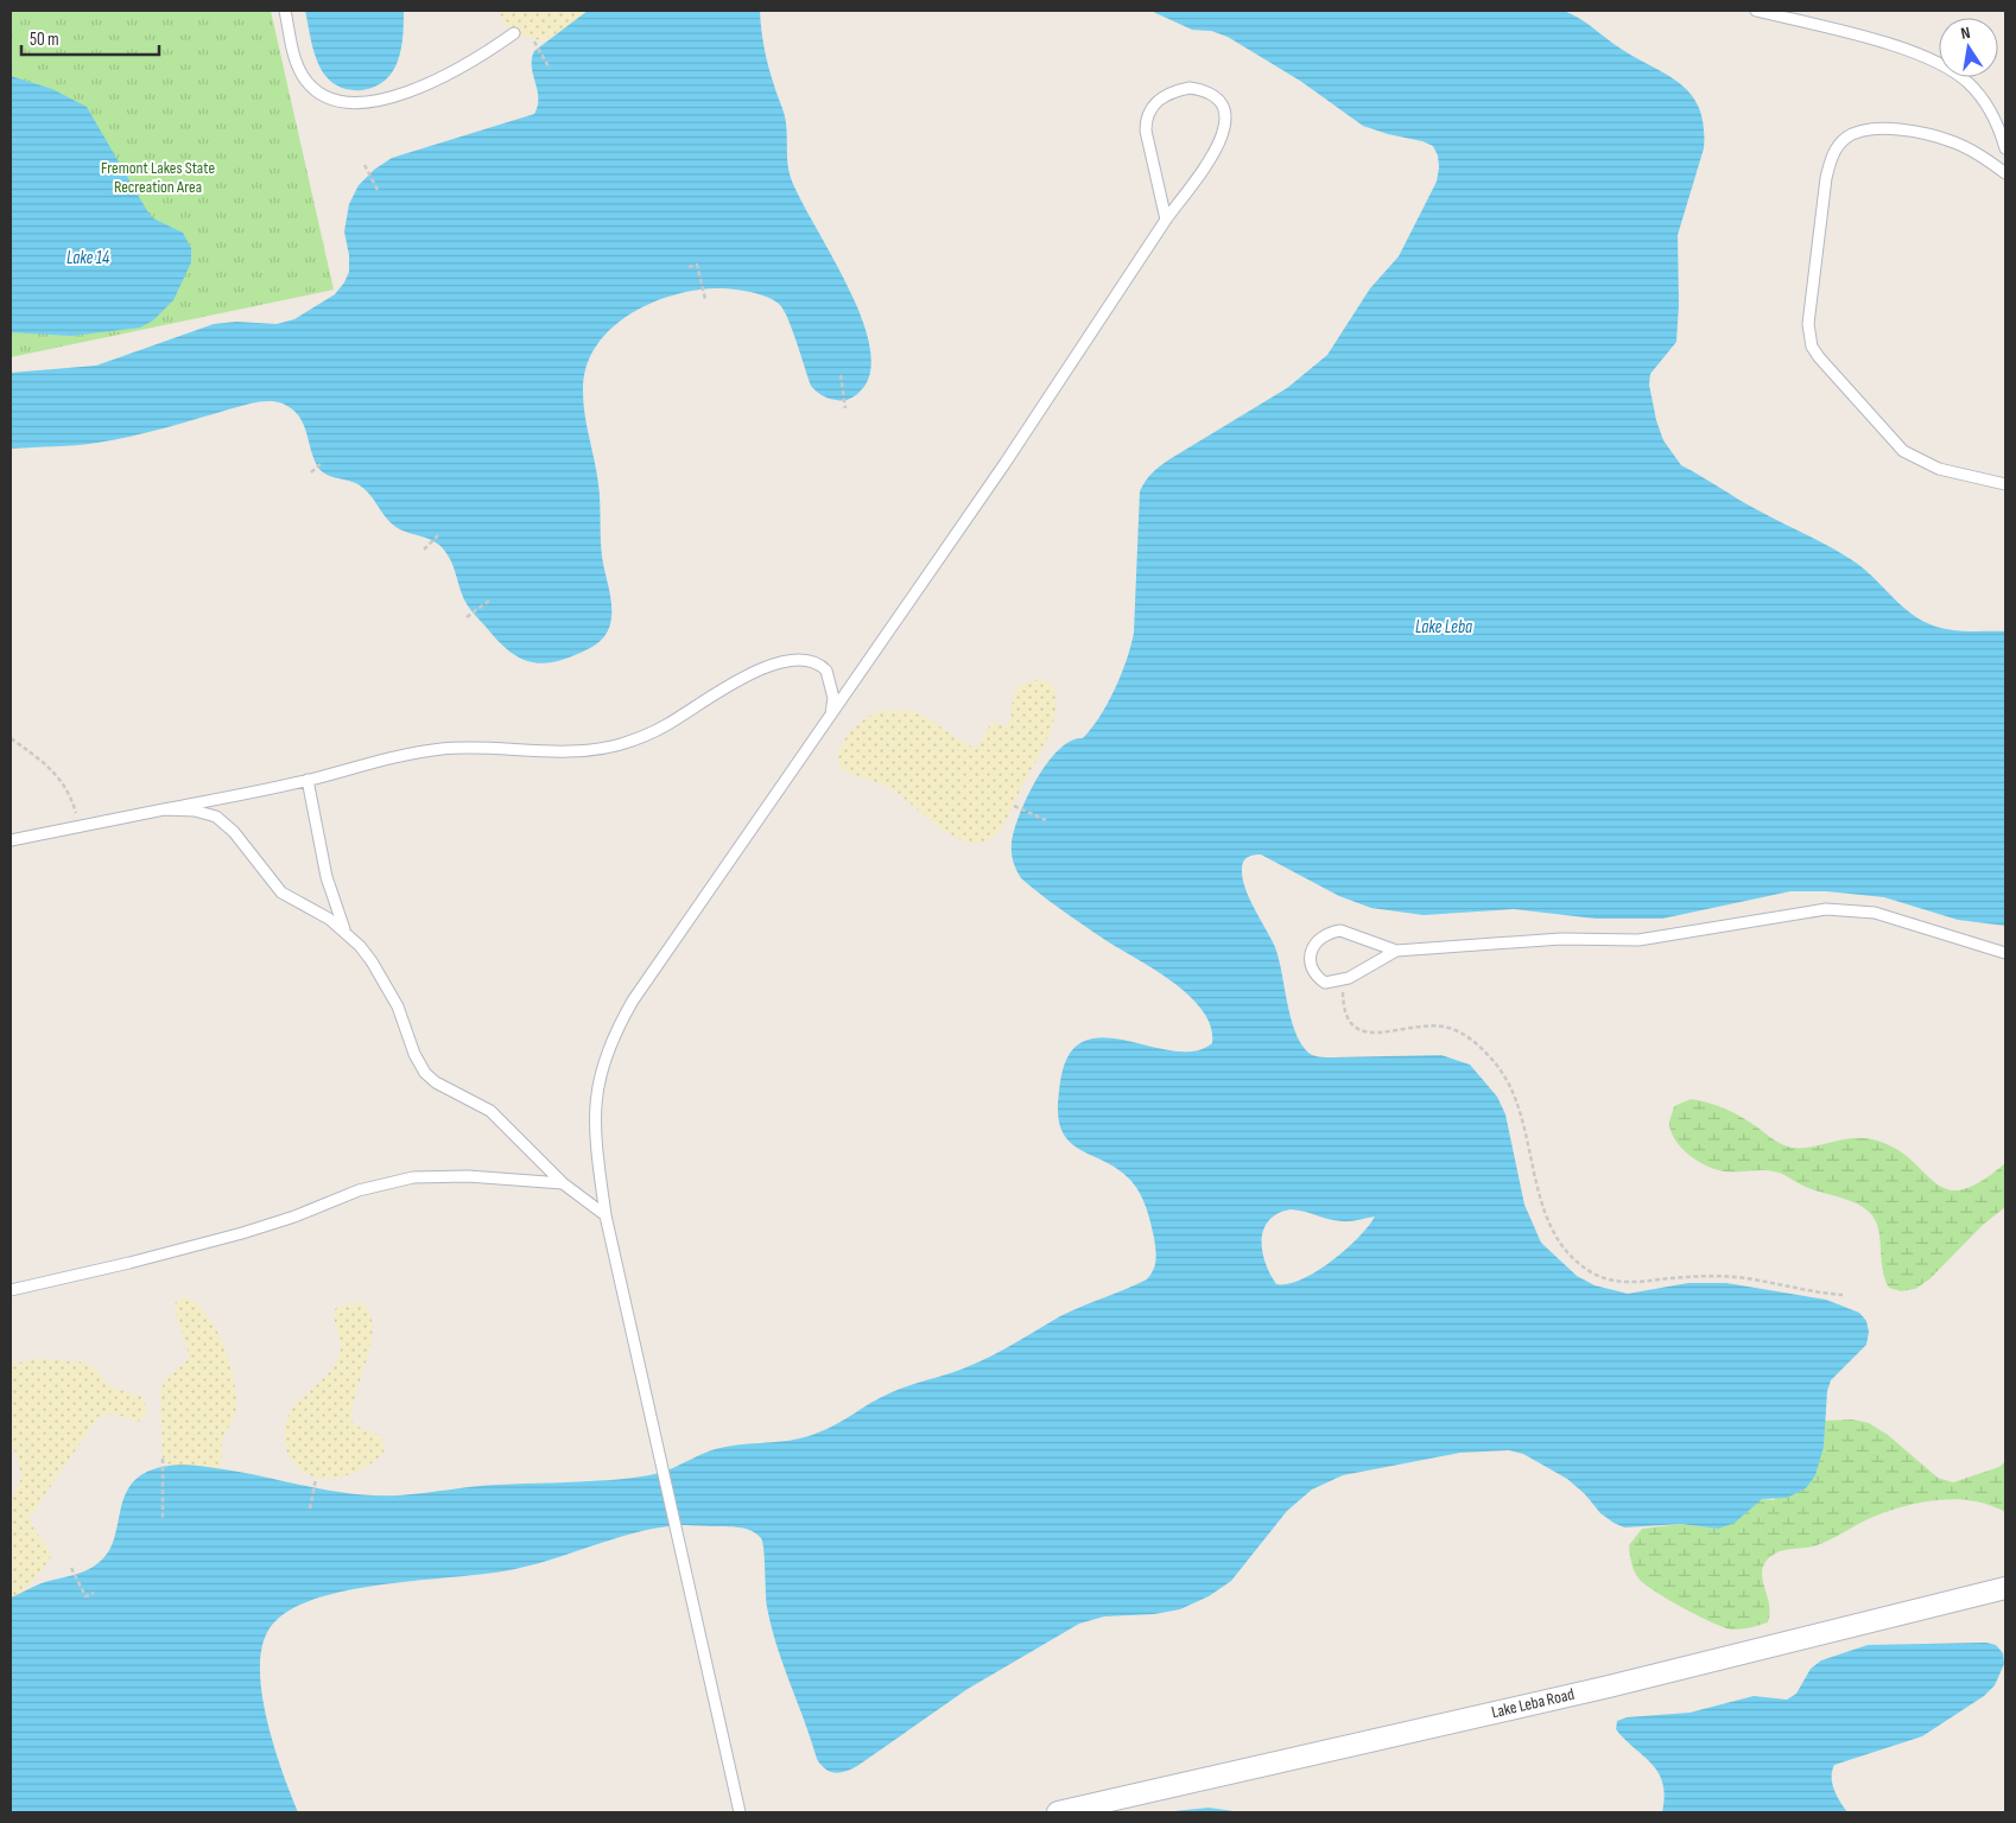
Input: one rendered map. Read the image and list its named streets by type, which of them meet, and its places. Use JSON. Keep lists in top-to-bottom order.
{
  "streets": {
    "street": ["Lake Leba Road"]
  },
  "water": ["Lake 14", "Lake Leba"],
  "parks": ["Fremont Lakes State Recreation Area"],
  "scale_bar": "50 m",
  "north": "top"
}
